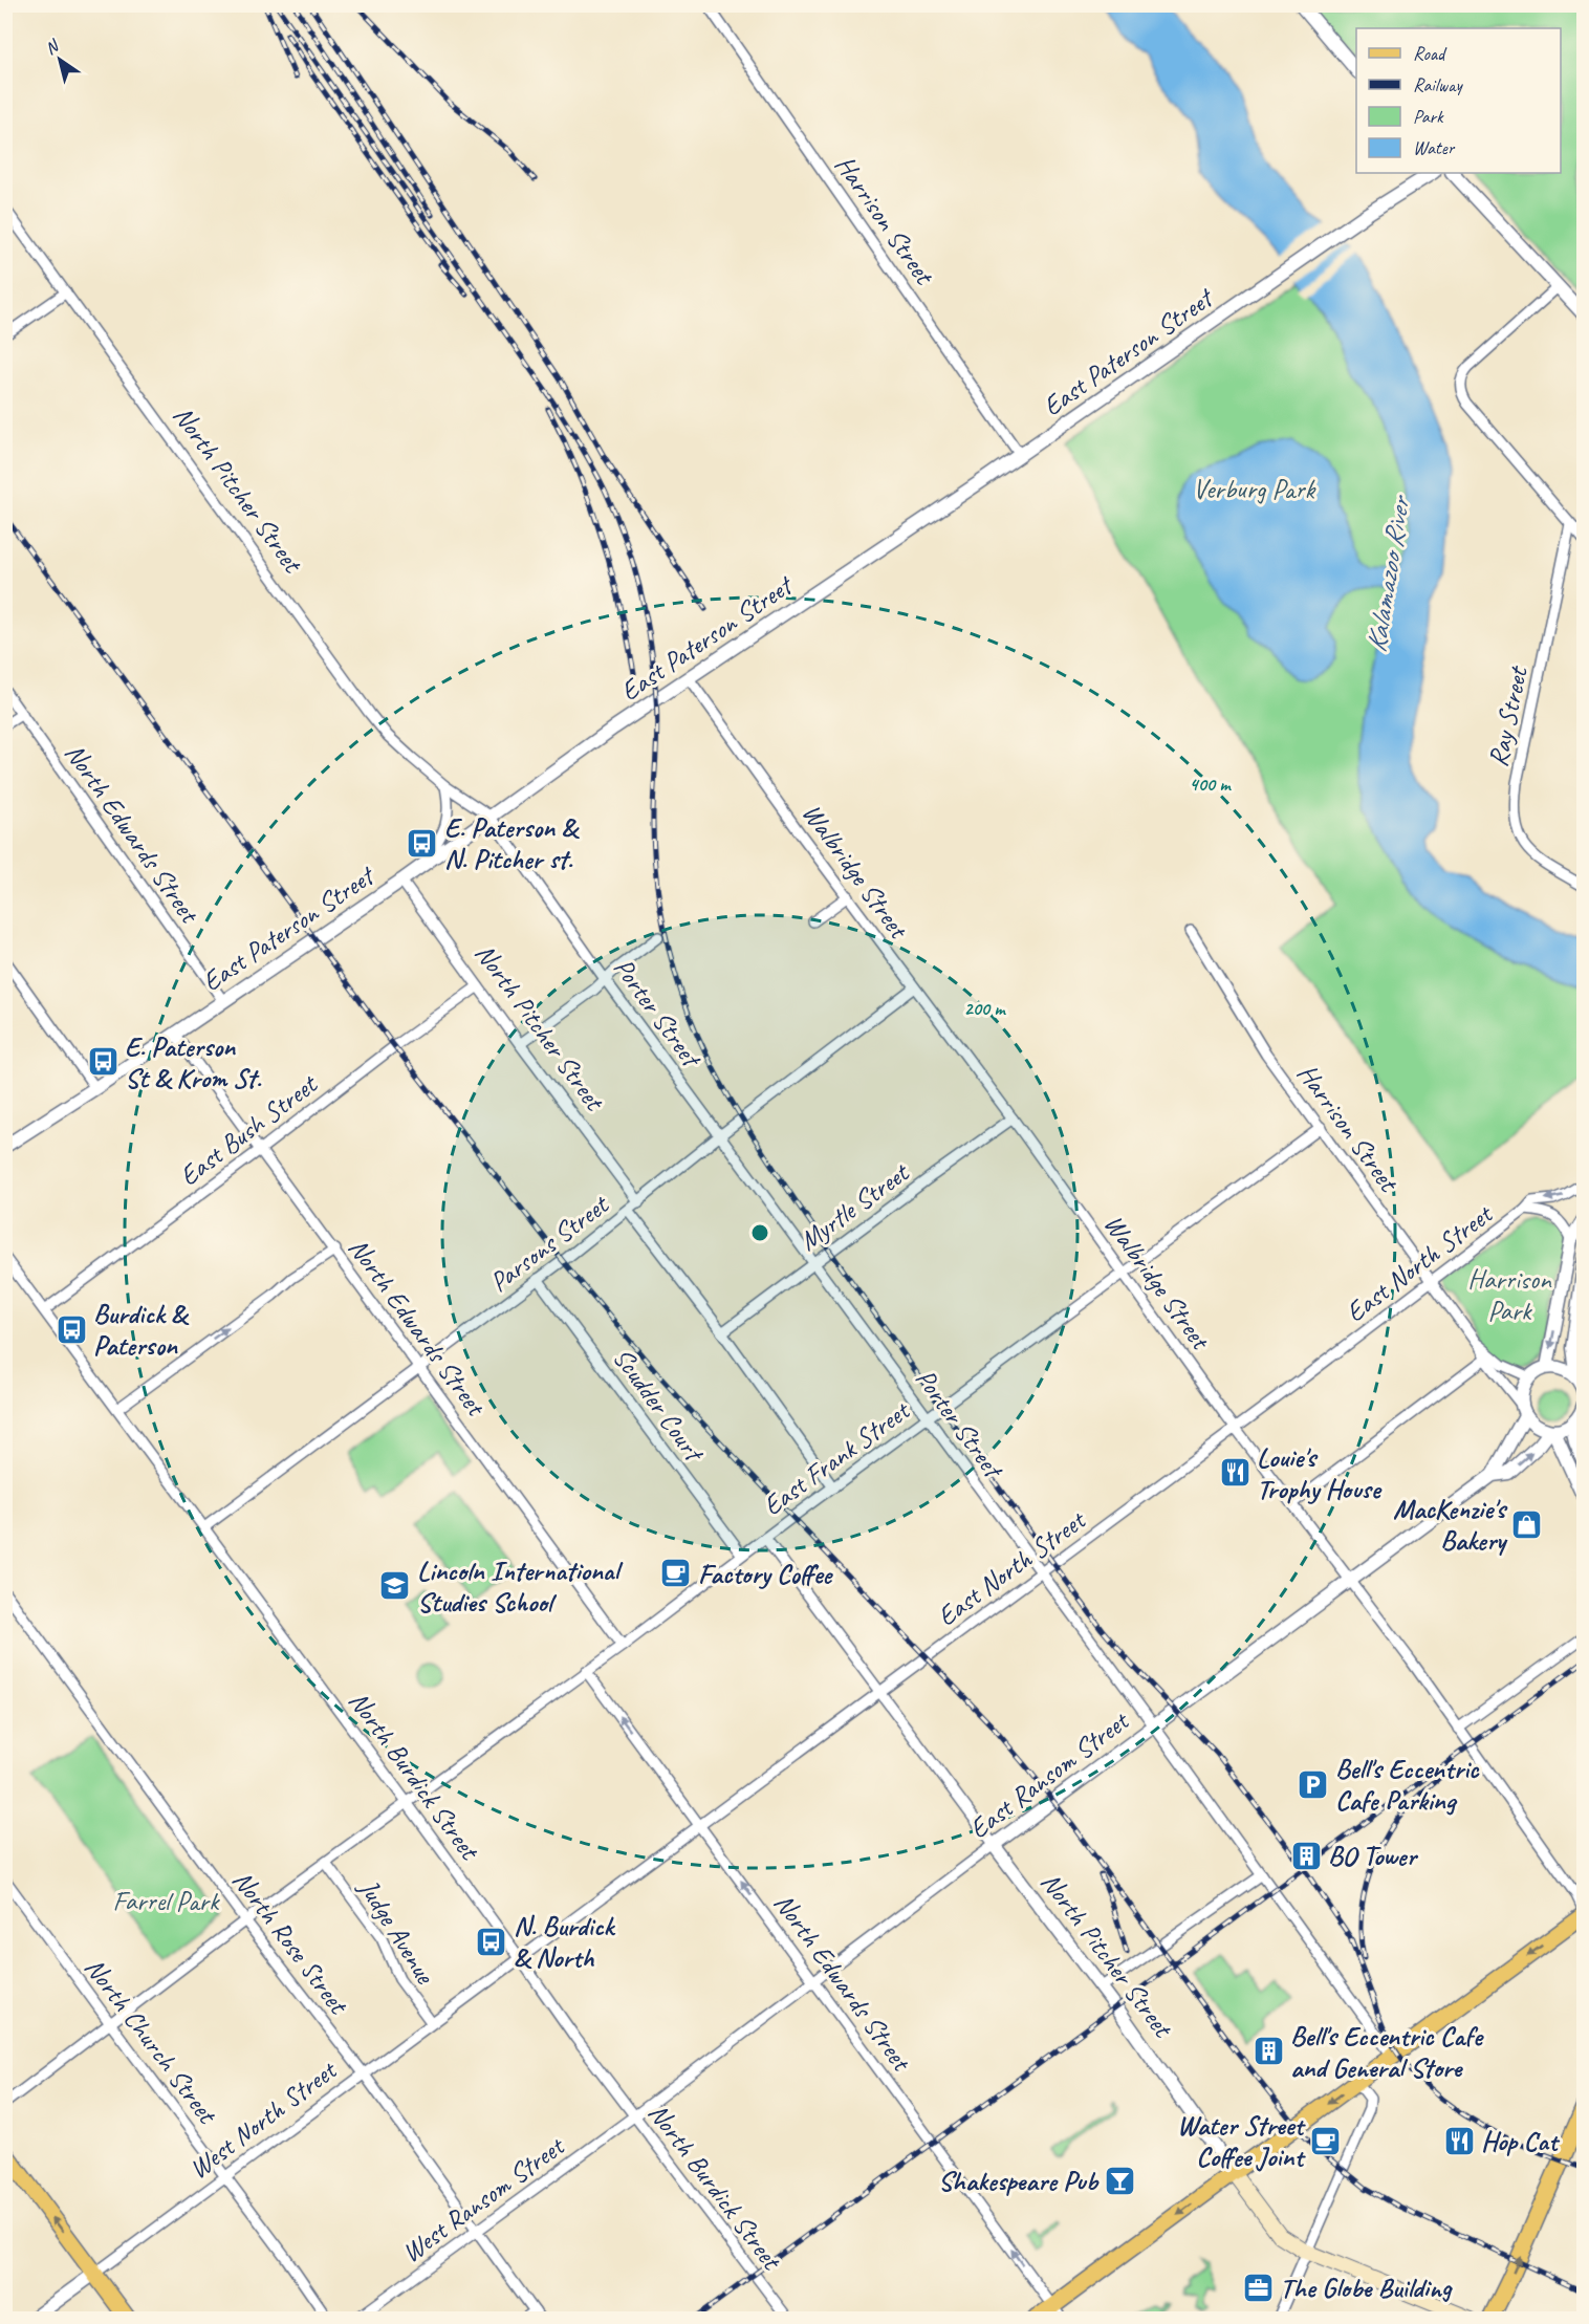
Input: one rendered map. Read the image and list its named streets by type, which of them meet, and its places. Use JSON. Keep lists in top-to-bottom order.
{
  "streets": {
    "main road": ["North Pitcher Street"],
    "street": [
      "Harrison Street",
      "East Paterson Street",
      "Ray Street",
      "North Edwards Street",
      "Walbridge Street",
      "Porter Street",
      "East Bush Street",
      "Myrtle Street",
      "Parsons Street",
      "East North Street",
      "Scudder Court",
      "East Frank Street",
      "North Burdick Street",
      "East Ransom Street",
      "Judge Avenue",
      "North Rose Street",
      "North Church Street",
      "West North Street",
      "West Ransom Street"
    ]
  },
  "crossings": [
    ["Harrison Street", "East Paterson Street"],
    ["Harrison Street", "East North Street"],
    ["Harrison Street", "East Frank Street"],
    ["Harrison Street", "East Ransom Street"],
    ["East Paterson Street", "North Pitcher Street"],
    ["East Paterson Street", "North Edwards Street"],
    ["East Paterson Street", "Walbridge Street"],
    ["East Paterson Street", "Porter Street"],
    ["North Pitcher Street", "Porter Street"],
    ["North Pitcher Street", "East Bush Street"],
    ["North Pitcher Street", "Parsons Street"],
    ["North Pitcher Street", "East North Street"],
    ["North Pitcher Street", "East Frank Street"],
    ["North Pitcher Street", "East Ransom Street"],
    ["North Edwards Street", "East Bush Street"],
    ["North Edwards Street", "Parsons Street"],
    ["North Edwards Street", "East North Street"],
    ["North Edwards Street", "East Frank Street"],
    ["North Edwards Street", "East Ransom Street"],
    ["Walbridge Street", "Myrtle Street"],
    ["Walbridge Street", "Parsons Street"],
    ["Walbridge Street", "East North Street"],
    ["Walbridge Street", "East Frank Street"],
    ["Walbridge Street", "East Ransom Street"],
    ["Porter Street", "Myrtle Street"],
    ["Porter Street", "Parsons Street"],
    ["Porter Street", "East North Street"],
    ["Porter Street", "East Frank Street"],
    ["Porter Street", "East Ransom Street"],
    ["East Bush Street", "North Burdick Street"],
    ["Parsons Street", "Scudder Court"],
    ["Parsons Street", "North Burdick Street"],
    ["East North Street", "North Burdick Street"],
    ["East North Street", "West North Street"],
    ["Scudder Court", "East Frank Street"],
    ["East Frank Street", "North Burdick Street"],
    ["East Frank Street", "Judge Avenue"],
    ["East Frank Street", "North Rose Street"],
    ["East Frank Street", "North Church Street"],
    ["North Burdick Street", "East Ransom Street"],
    ["North Burdick Street", "West North Street"],
    ["North Burdick Street", "West Ransom Street"],
    ["East Ransom Street", "West Ransom Street"],
    ["Judge Avenue", "West North Street"],
    ["North Rose Street", "West North Street"],
    ["North Rose Street", "West Ransom Street"],
    ["North Church Street", "West North Street"]
  ],
  "one_way": ["North Edwards Street"],
  "water": ["Kalamazoo River"],
  "parks": ["Verburg Park", "Harrison Park", "Farrel Park"],
  "places": {
    "bus stop": [
      "E. Paterson & N. Pitcher st.",
      "E. Paterson St & Krom St.",
      "Burdick & Paterson",
      "N. Burdick & North"
    ],
    "restaurant": ["Louie's Trophy House", "Hop Cat"],
    "shop": ["MacKenzie's Bakery"],
    "cafe": ["Factory Coffee", "Water Street Coffee Joint"],
    "school or university": ["Lincoln International Studies School"],
    "parking": ["Bell's Eccentric Cafe Parking"],
    "building": ["BO Tower", "Bell's Eccentric Cafe and General Store"],
    "bar": ["Shakespeare Pub"],
    "office": ["The Globe Building"]
  },
  "legend": [
    "Road",
    "Railway",
    "Park",
    "Water"
  ],
  "north": "top left",
  "rings": ["400 m", "200 m"]
}
